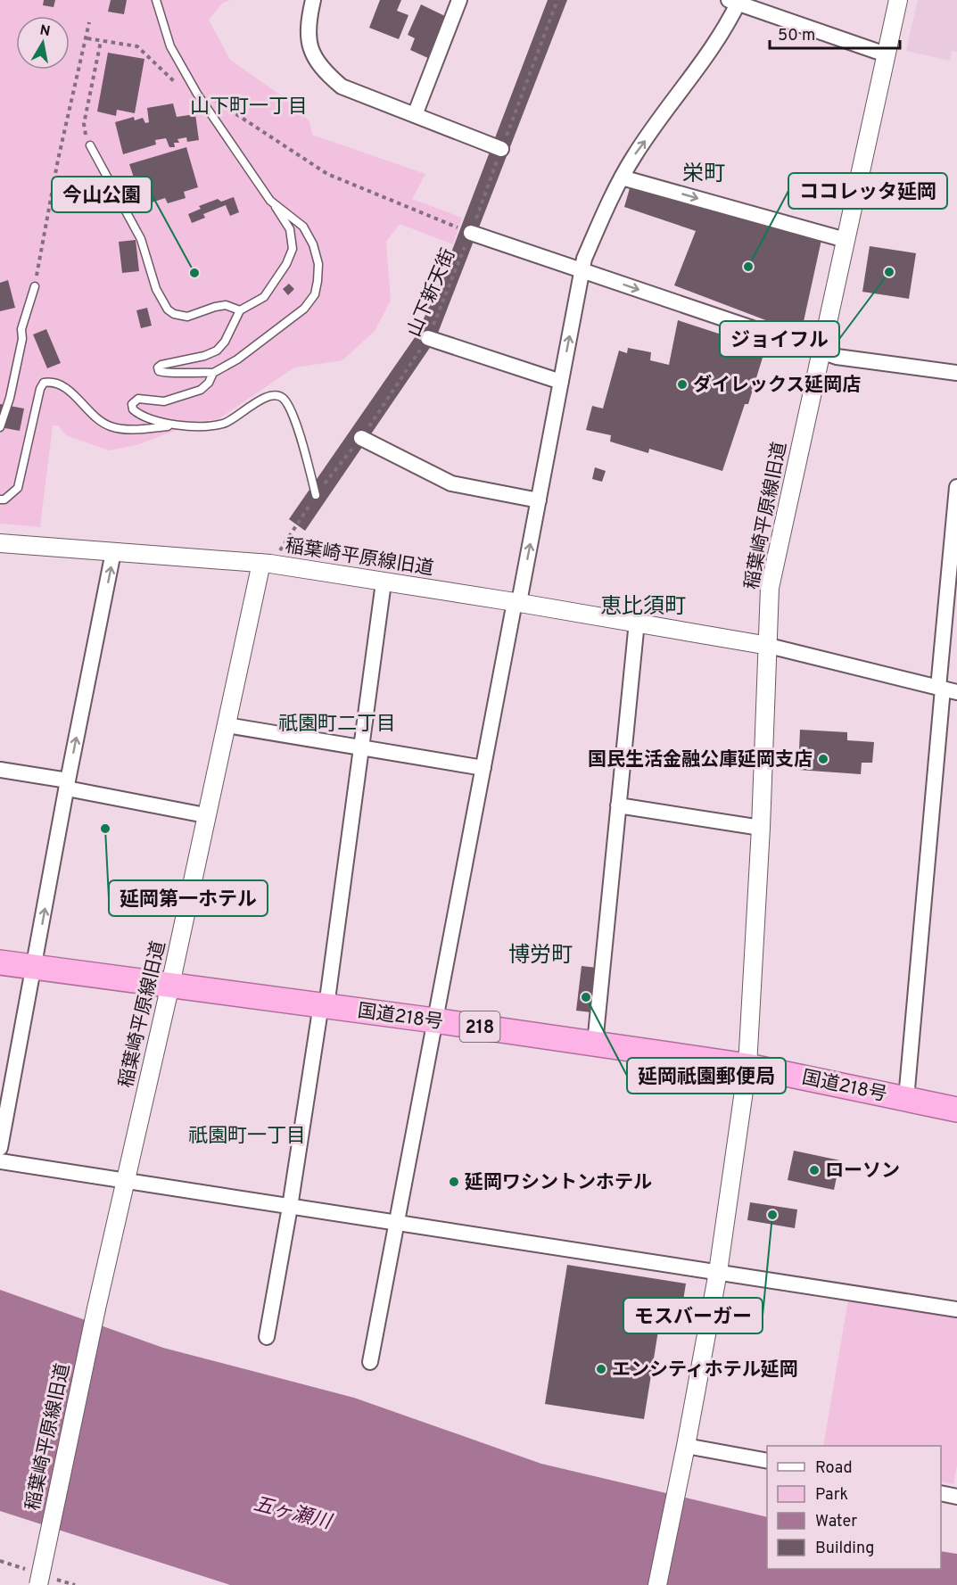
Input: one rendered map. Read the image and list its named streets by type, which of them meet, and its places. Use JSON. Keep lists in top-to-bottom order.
{
  "streets": {
    "highway": ["国道218号", "218"],
    "street": ["稲葉崎平原線旧道"],
    "path": ["山下新天街"]
  },
  "crossings": [
    ["山下新天街", "稲葉崎平原線旧道"],
    ["稲葉崎平原線旧道", "国道218号"]
  ],
  "districts": [
    "山下町一丁目",
    "栄町",
    "恵比須町",
    "祇園町二丁目",
    "博労町",
    "祇園町一丁目"
  ],
  "water": ["五ヶ瀬川"],
  "places": [
    "ココレッタ延岡",
    "ジョイフル",
    "今山公園",
    "ダイレックス延岡店",
    "国民生活金融公庫延岡支店",
    "延岡第一ホテル",
    "延岡祇園郵便局",
    "ローソン",
    "延岡ワシントンホテル",
    "モスバーガー",
    "エンシティホテル延岡"
  ],
  "legend": [
    "Road",
    "Park",
    "Water",
    "Building"
  ],
  "scale_bar": "50 m",
  "north": "top"
}
